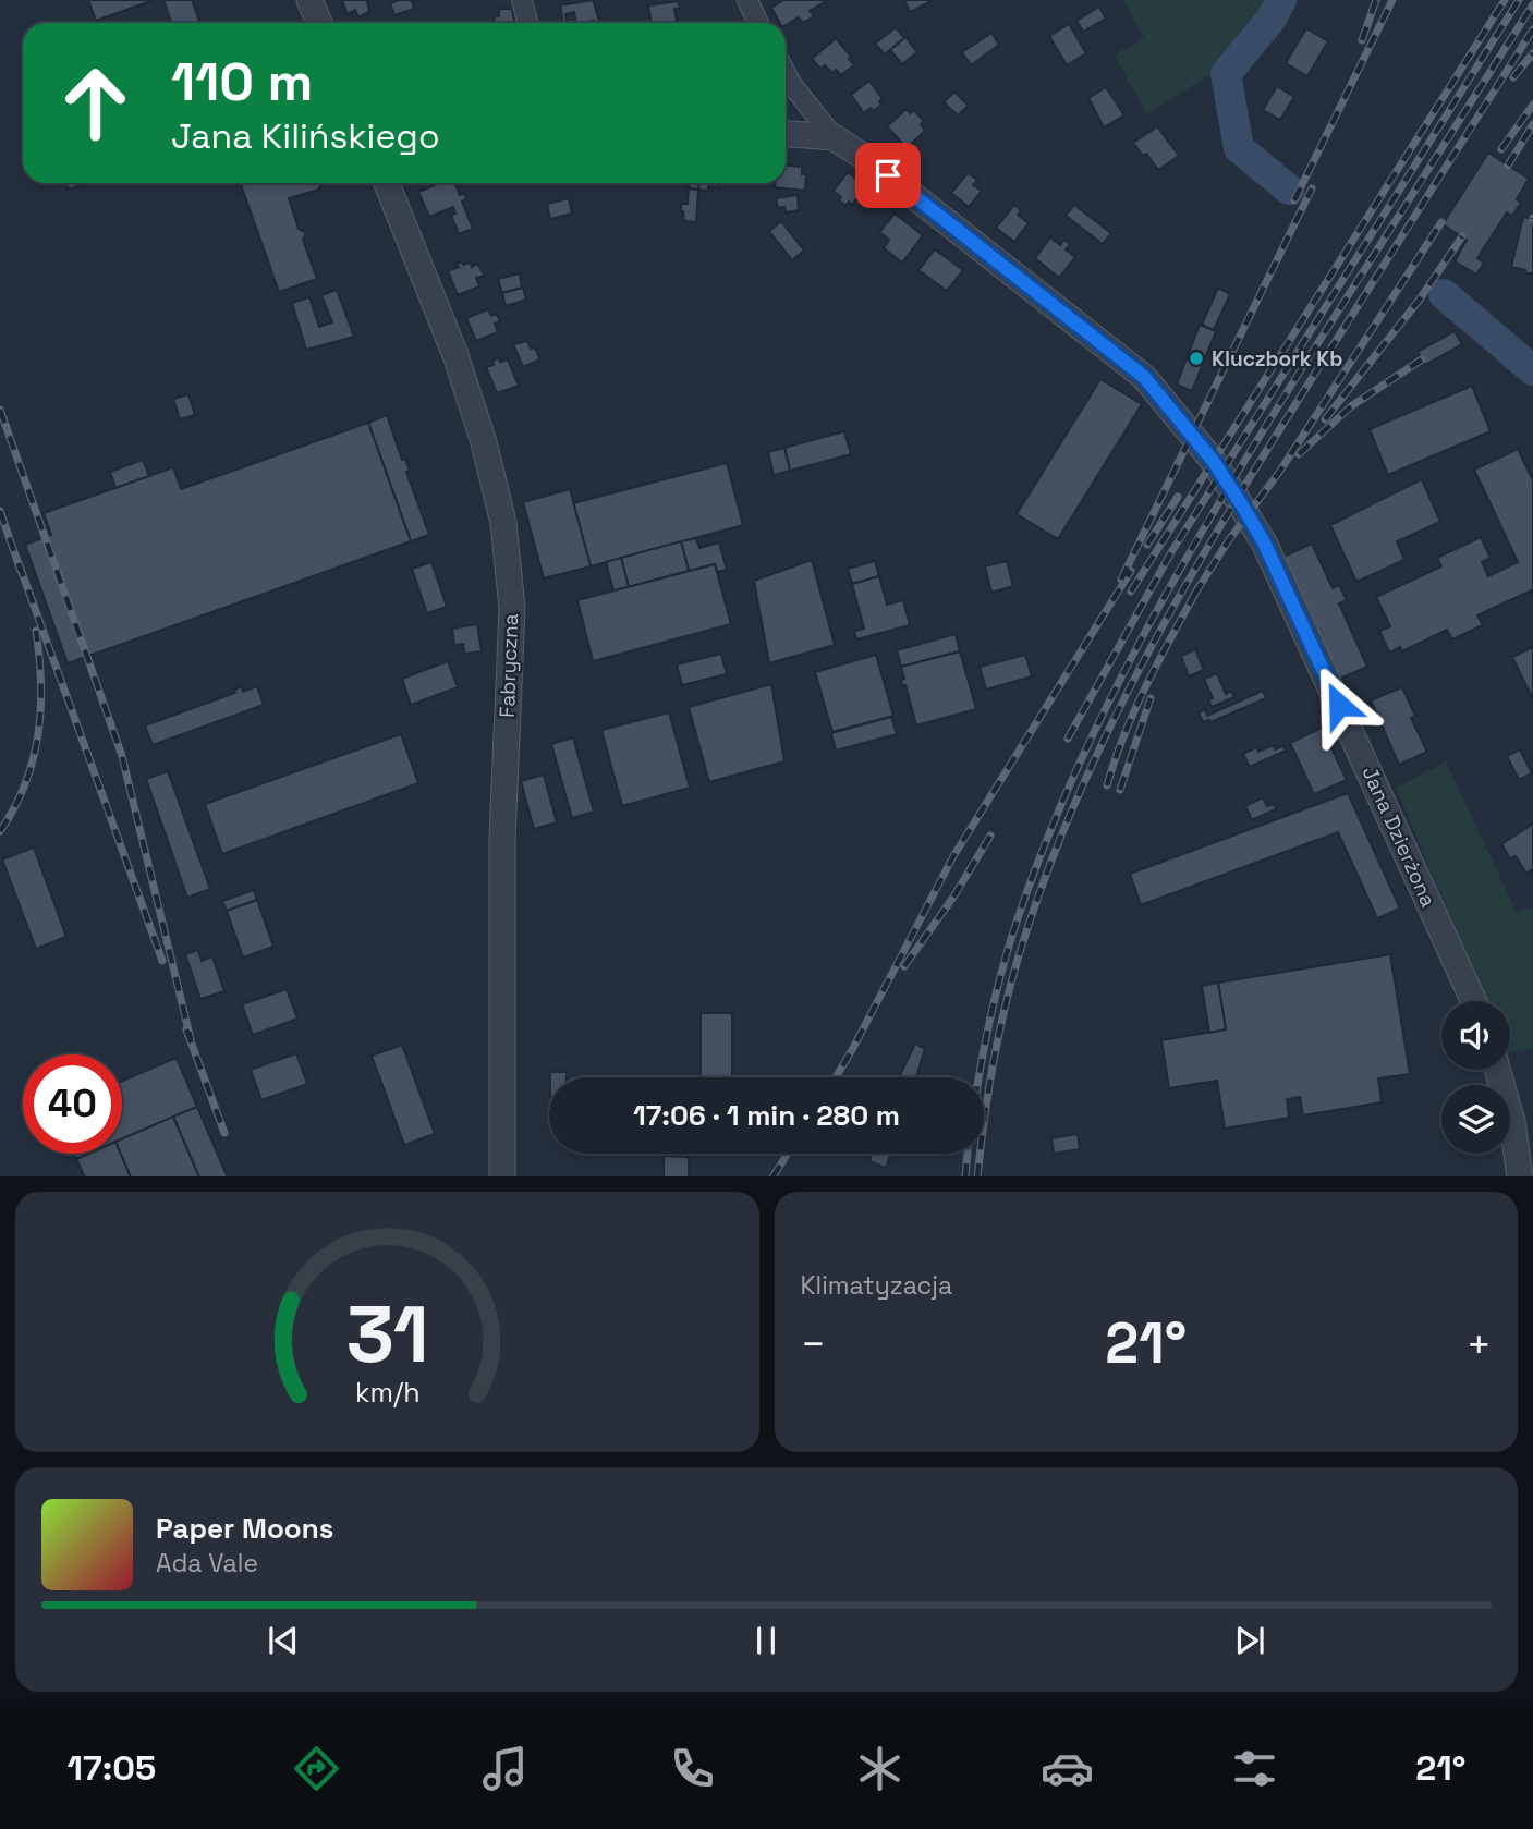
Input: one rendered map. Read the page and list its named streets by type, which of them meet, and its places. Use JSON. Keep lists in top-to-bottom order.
{
  "streets": {
    "street": ["Fabryczna", "Jana Dzierżona"]
  },
  "places": ["Kluczbork Kb"],
  "page": {
    "turn": ["110 m", "Jana Kilińskiego"],
    "limit": "40",
    "trip": "17:06 · 1 min · 280 m",
    "tile": "Klimatyzacja",
    "heat": ["−", "21°", "+"],
    "song": ["Paper Moons", "Ada Vale"],
    "tabs": ["17:05", "21°"],
    "gauge": ["31", "km/h"]
  }
}
